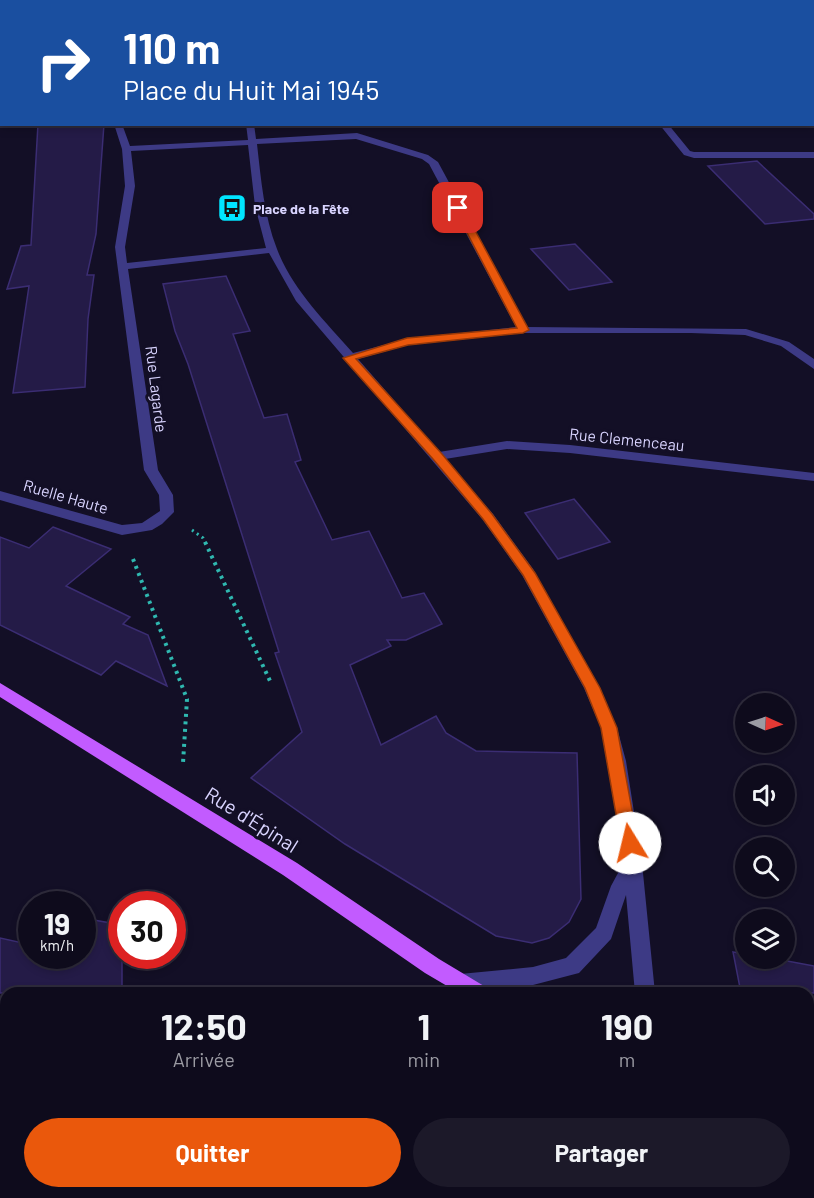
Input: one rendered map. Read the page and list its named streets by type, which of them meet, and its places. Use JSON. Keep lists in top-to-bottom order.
{
  "streets": {
    "main road": ["Rue d'Épinal"],
    "street": ["Rue Lagarde", "Rue Clemenceau", "Ruelle Haute"]
  },
  "places": {
    "bus stop": ["Place de la Fête"]
  },
  "north": "right",
  "page": {
    "turn": ["110 m", "Place du Huit Mai 1945"],
    "speed": "19 km/h",
    "limit": "30",
    "eta": [
      "12:50",
      "Arrivée",
      "1",
      "min",
      "190",
      "m"
    ],
    "buttons": ["Quitter", "Partager"]
  }
}
